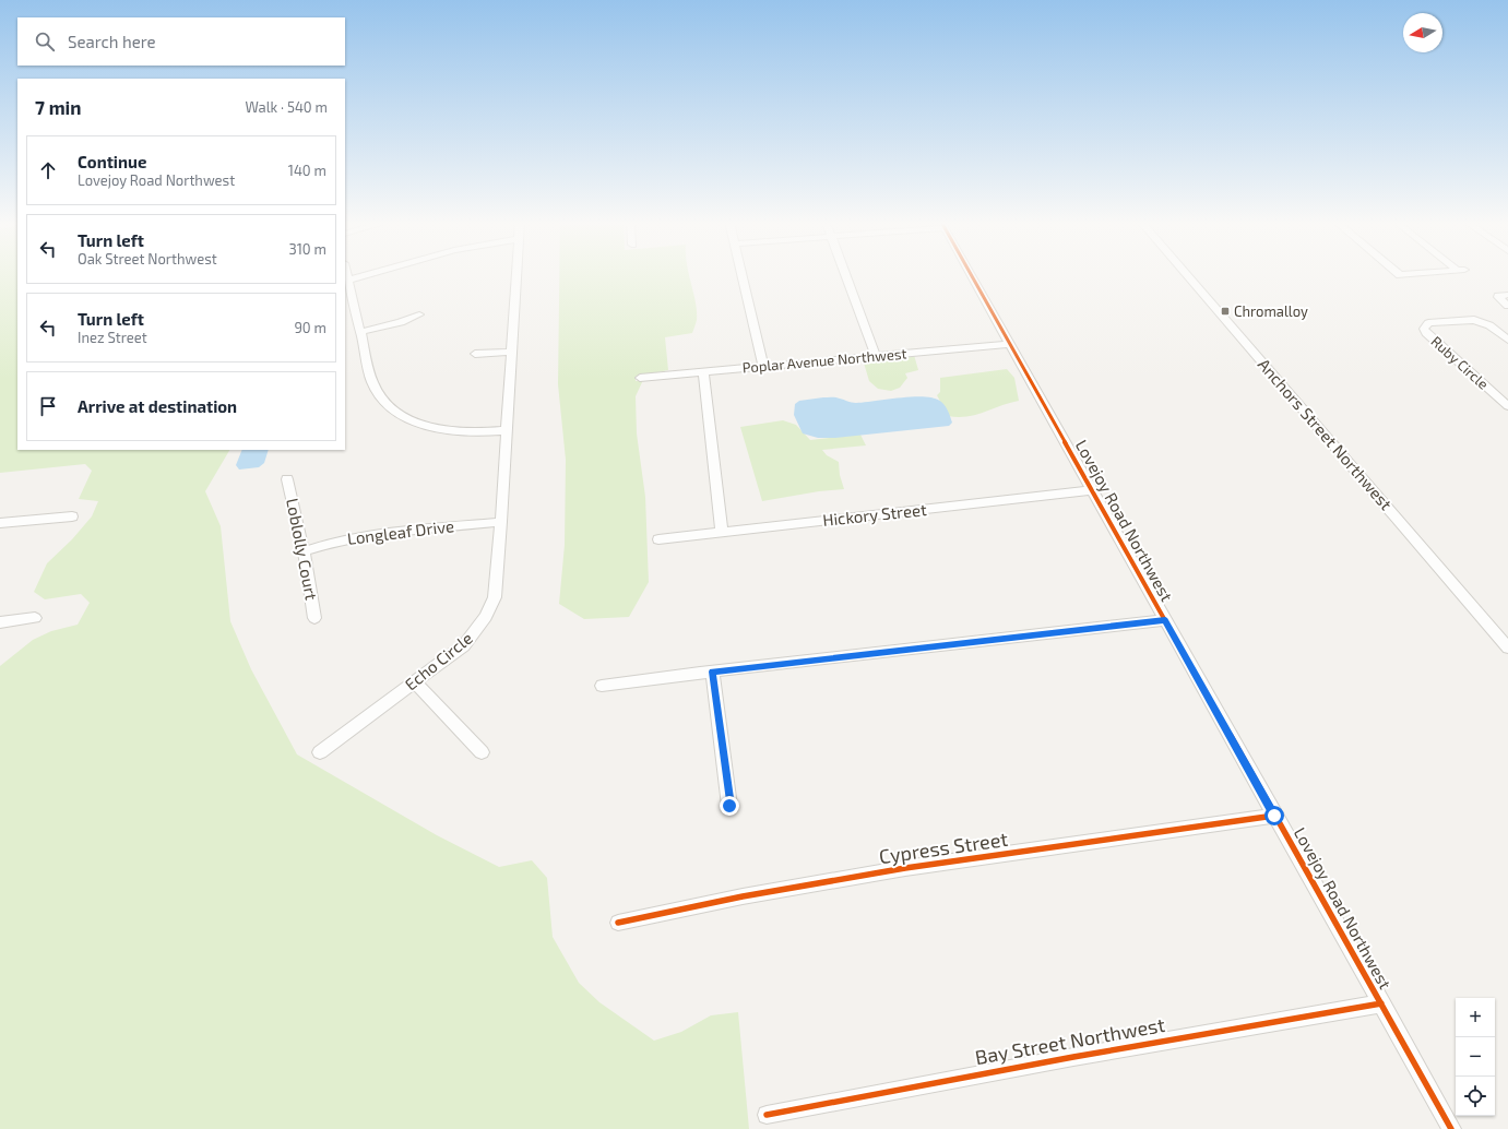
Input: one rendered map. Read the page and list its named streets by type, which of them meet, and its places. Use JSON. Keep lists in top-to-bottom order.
{
  "streets": {
    "street": [
      "Poplar Avenue Northwest",
      "Ruby Circle",
      "Anchors Street Northwest",
      "Hickory Street",
      "Lovejoy Road Northwest",
      "Longleaf Drive",
      "Loblolly Court",
      "Echo Circle",
      "Cypress Street",
      "Bay Street Northwest"
    ]
  },
  "crossings": [
    ["Poplar Avenue Northwest", "Lovejoy Road Northwest"],
    ["Hickory Street", "Lovejoy Road Northwest"],
    ["Lovejoy Road Northwest", "Cypress Street"],
    ["Lovejoy Road Northwest", "Bay Street Northwest"],
    ["Longleaf Drive", "Loblolly Court"],
    ["Longleaf Drive", "Echo Circle"]
  ],
  "places": {
    "transit": ["Chromalloy"]
  },
  "north": "left",
  "page": {
    "search": "Search here",
    "heading": ["7 min", "Walk · 540 m"],
    "list": [
      ["Continue", "Lovejoy Road Northwest", "140 m"],
      ["Turn left", "Oak Street Northwest", "310 m"],
      ["Turn left", "Inez Street", "90 m"],
      "Arrive at destination"
    ],
    "map_buttons": ["+", "−"]
  }
}
